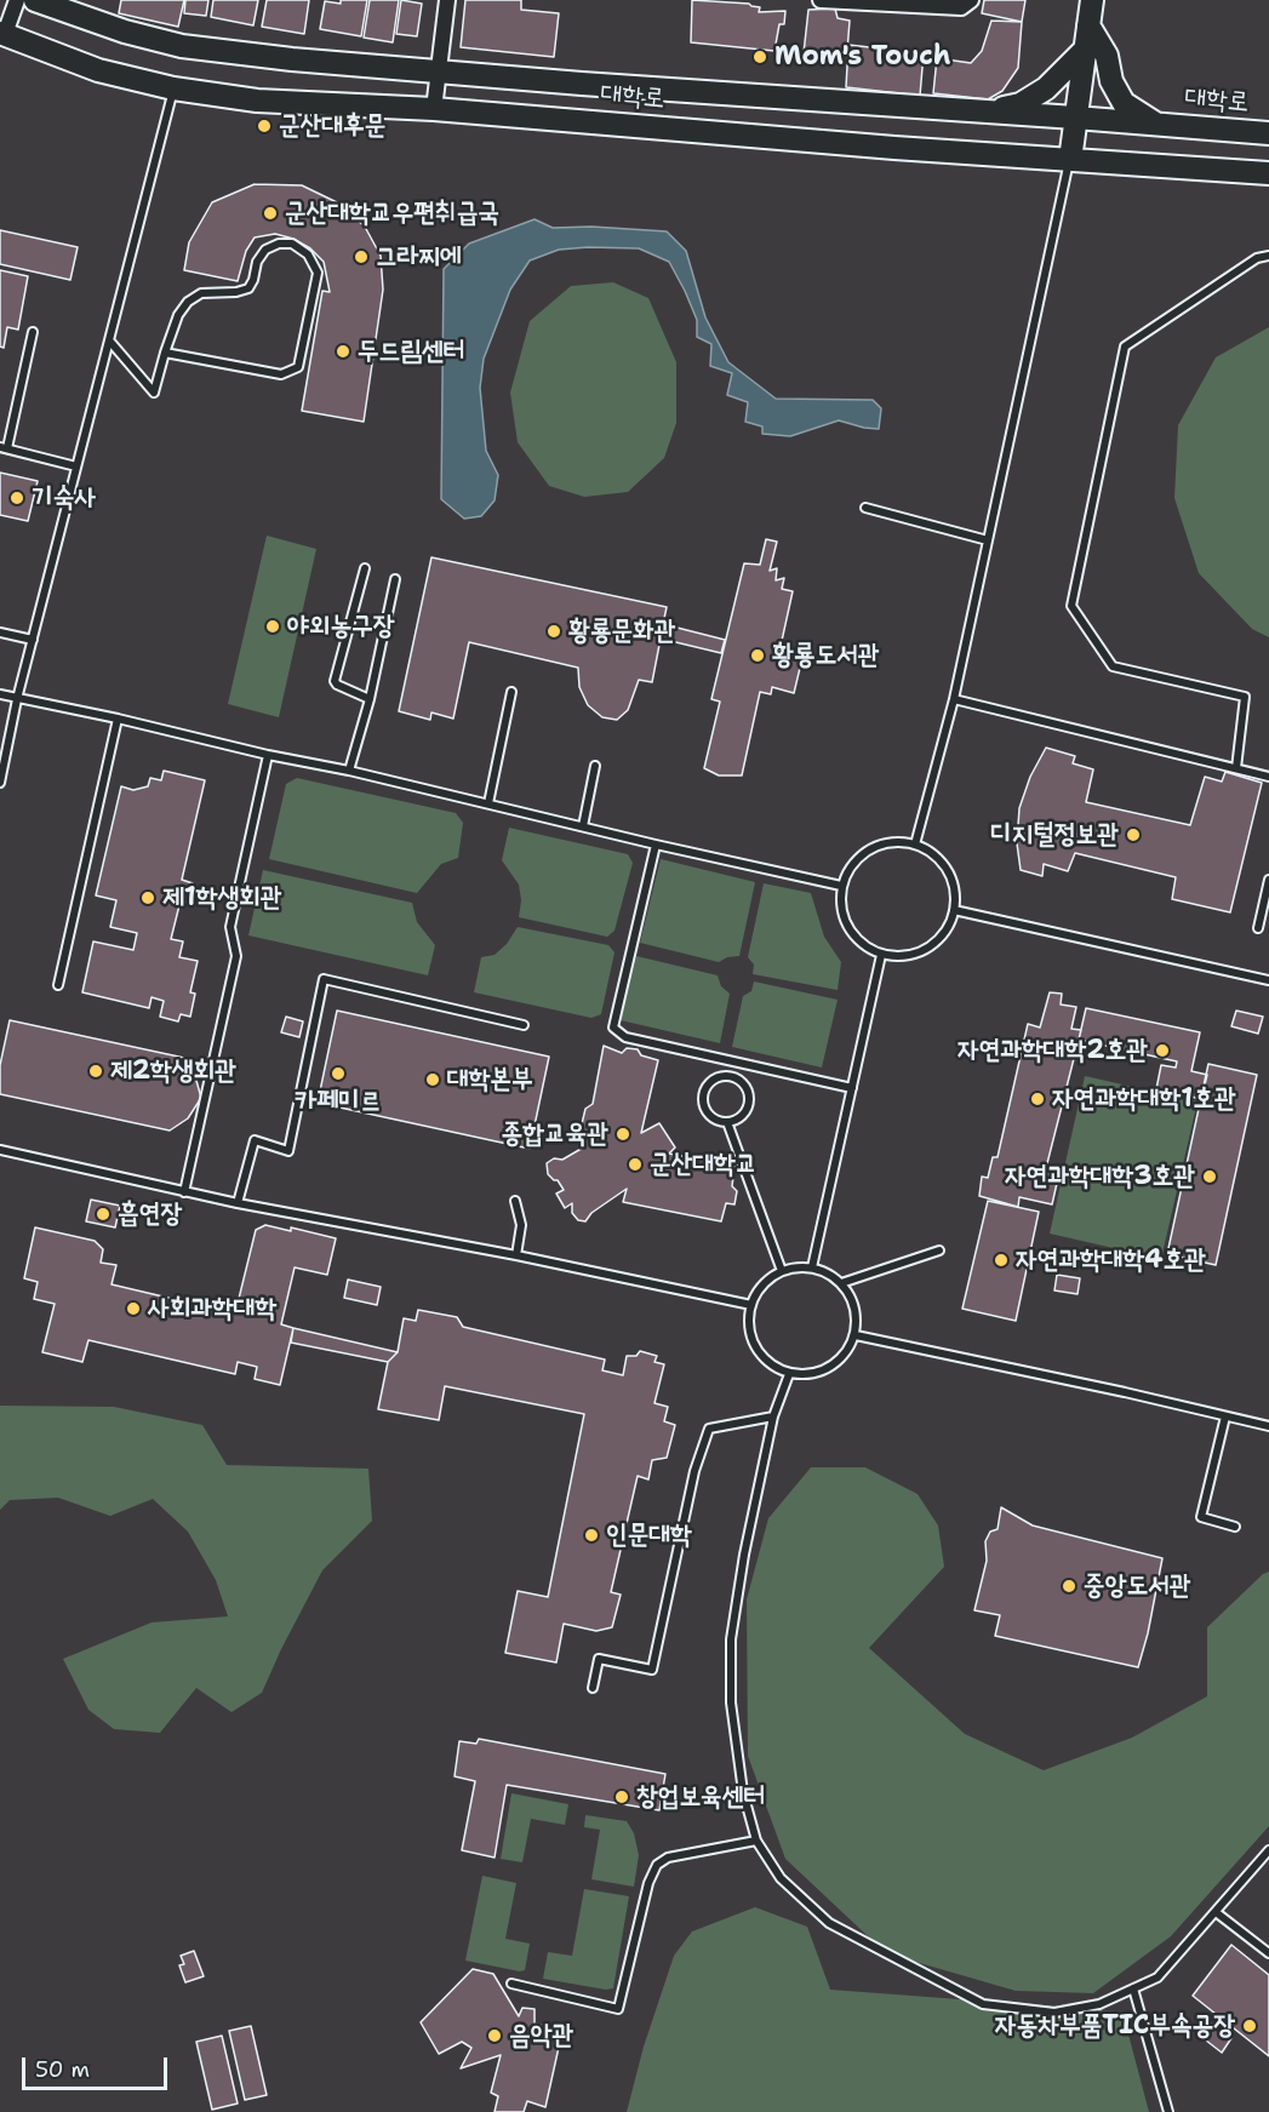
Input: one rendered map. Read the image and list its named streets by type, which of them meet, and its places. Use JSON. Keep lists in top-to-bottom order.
{
  "streets": {
    "street": ["대학로"]
  },
  "places": [
    "Mom's Touch",
    "군산대후문",
    "군산대학교우편취급국",
    "그라찌에",
    "두드림센터",
    "기숙사",
    "야외농구장",
    "황룡문화관",
    "황룡도서관",
    "디지털정보관",
    "제1학생회관",
    "자연과학대학2호관",
    "제2학생회관",
    "카페미르",
    "대학본부",
    "자연과학대학1호관",
    "종합교육관",
    "군산대학교",
    "자연과학대학3호관",
    "흡연장",
    "자연과학대학4호관",
    "사회과학대학",
    "인문대학",
    "중앙도서관",
    "창업보육센터",
    "자동차부품TIC부속공장",
    "음악관"
  ],
  "scale_bar": "50 m"
}
